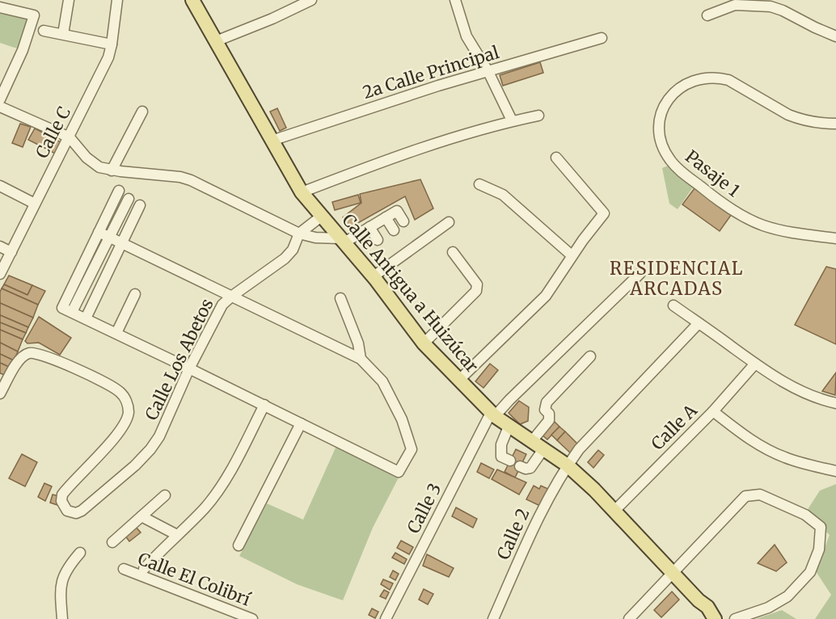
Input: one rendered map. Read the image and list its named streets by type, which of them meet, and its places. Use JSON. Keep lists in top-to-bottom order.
{
  "streets": {
    "main road": ["Calle Antigua a Huizúcar"],
    "street": [
      "2a Calle Principal",
      "Calle C",
      "Pasaje 1",
      "Calle Los Abetos",
      "Calle A",
      "Calle 3",
      "Calle 2",
      "Calle El Colibrí"
    ]
  },
  "crossings": [
    ["2a Calle Principal", "Calle Antigua a Huizúcar"],
    ["Calle Antigua a Huizúcar", "Calle Los Abetos"],
    ["Calle Antigua a Huizúcar", "Calle A"],
    ["Calle Antigua a Huizúcar", "Calle 3"],
    ["Calle Antigua a Huizúcar", "Calle 2"]
  ],
  "districts": ["RESIDENCIAL ARCADAS"]
}
